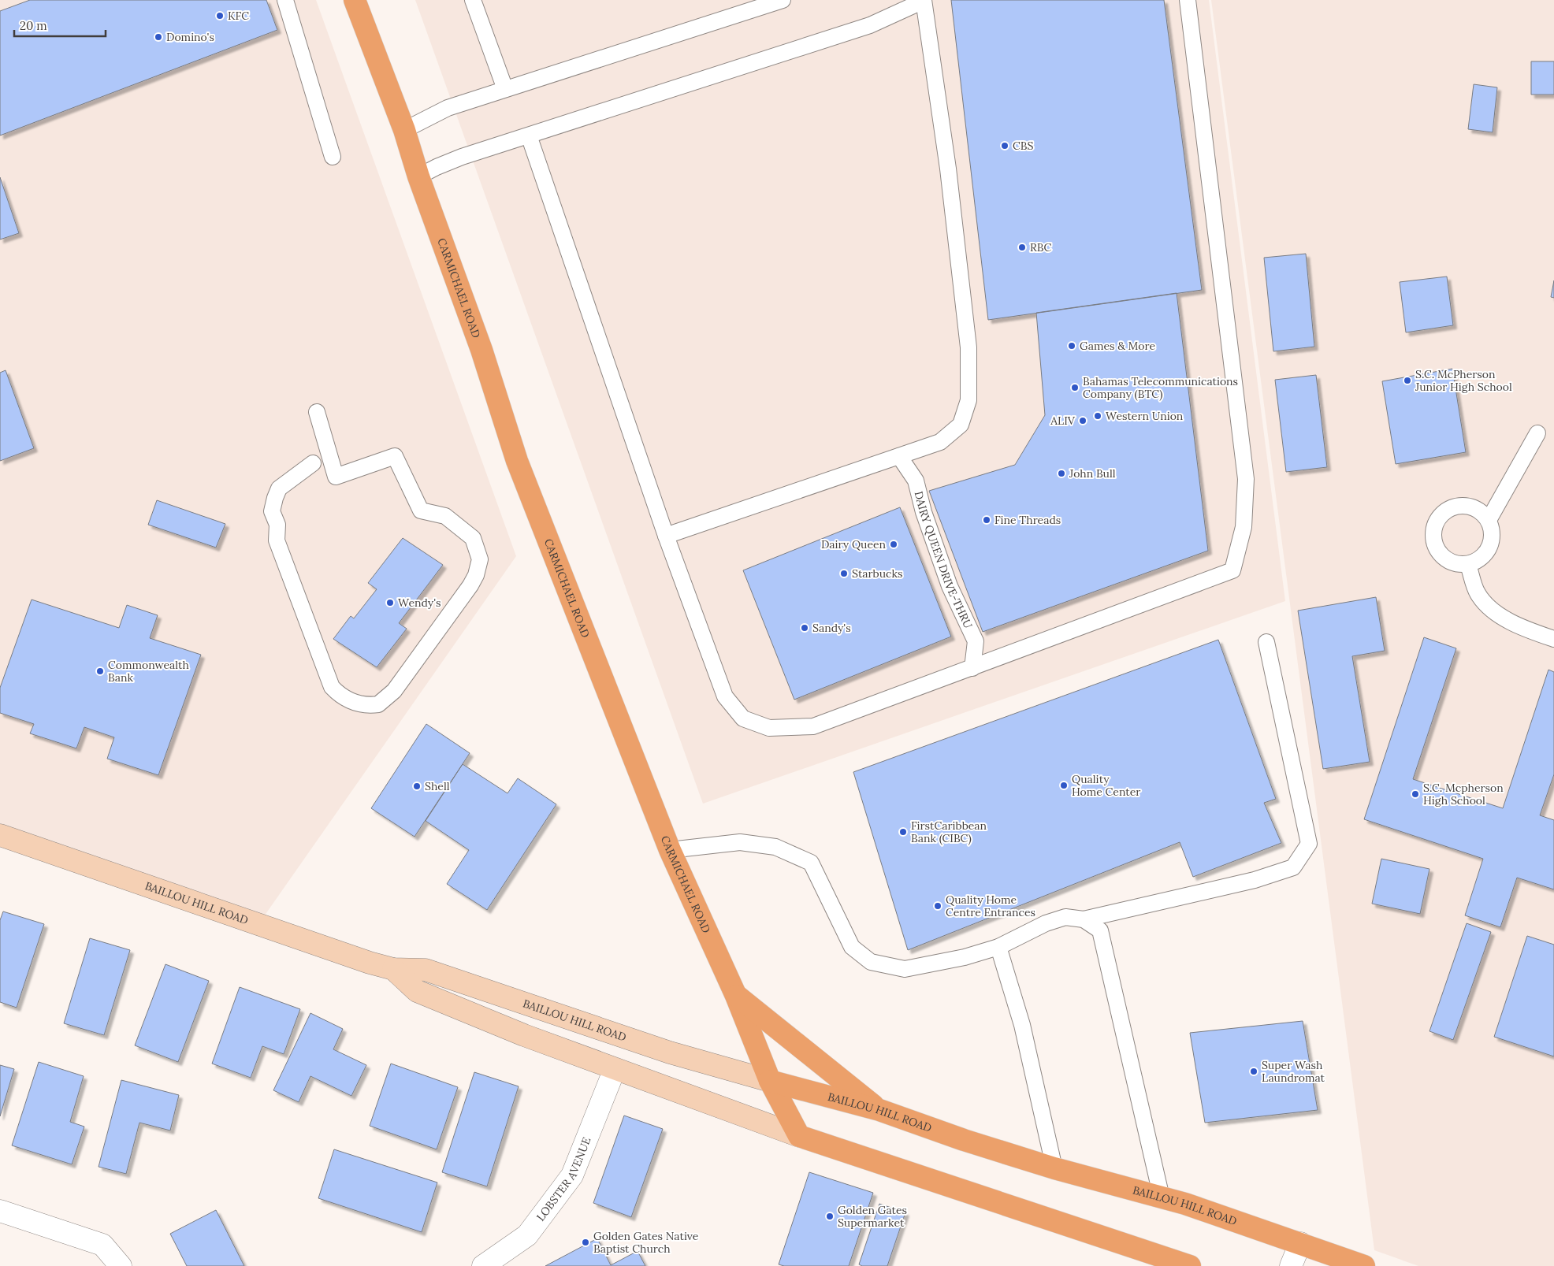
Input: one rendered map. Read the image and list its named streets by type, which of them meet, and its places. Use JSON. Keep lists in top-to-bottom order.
{
  "streets": {
    "main road": ["CARMICHAEL ROAD", "BAILLOU HILL ROAD"],
    "street": ["LOBSTER AVENUE"],
    "lane": ["DAIRY QUEEN DRIVE-THRU"]
  },
  "crossings": [
    ["CARMICHAEL ROAD", "BAILLOU HILL ROAD"],
    ["BAILLOU HILL ROAD", "LOBSTER AVENUE"]
  ],
  "places": [
    "KFC",
    "Domino's",
    "CBS",
    "RBC",
    "Games & More",
    "S.C. McPherson Junior High School",
    "Bahamas Telecommunications Company (BTC)",
    "Western Union",
    "ALIV",
    "John Bull",
    "Fine Threads",
    "Dairy Queen",
    "Starbucks",
    "Wendy's",
    "Sandy's",
    "Commonwealth Bank",
    "Quality Home Center",
    "Shell",
    "S.C. Mcpherson High School",
    "FirstCaribbean Bank (CIBC)",
    "Quality Home Centre Entrances",
    "Super Wash Laundromat",
    "Golden Gates Supermarket",
    "Golden Gates Native Baptist Church"
  ],
  "scale_bar": "20 m"
}
